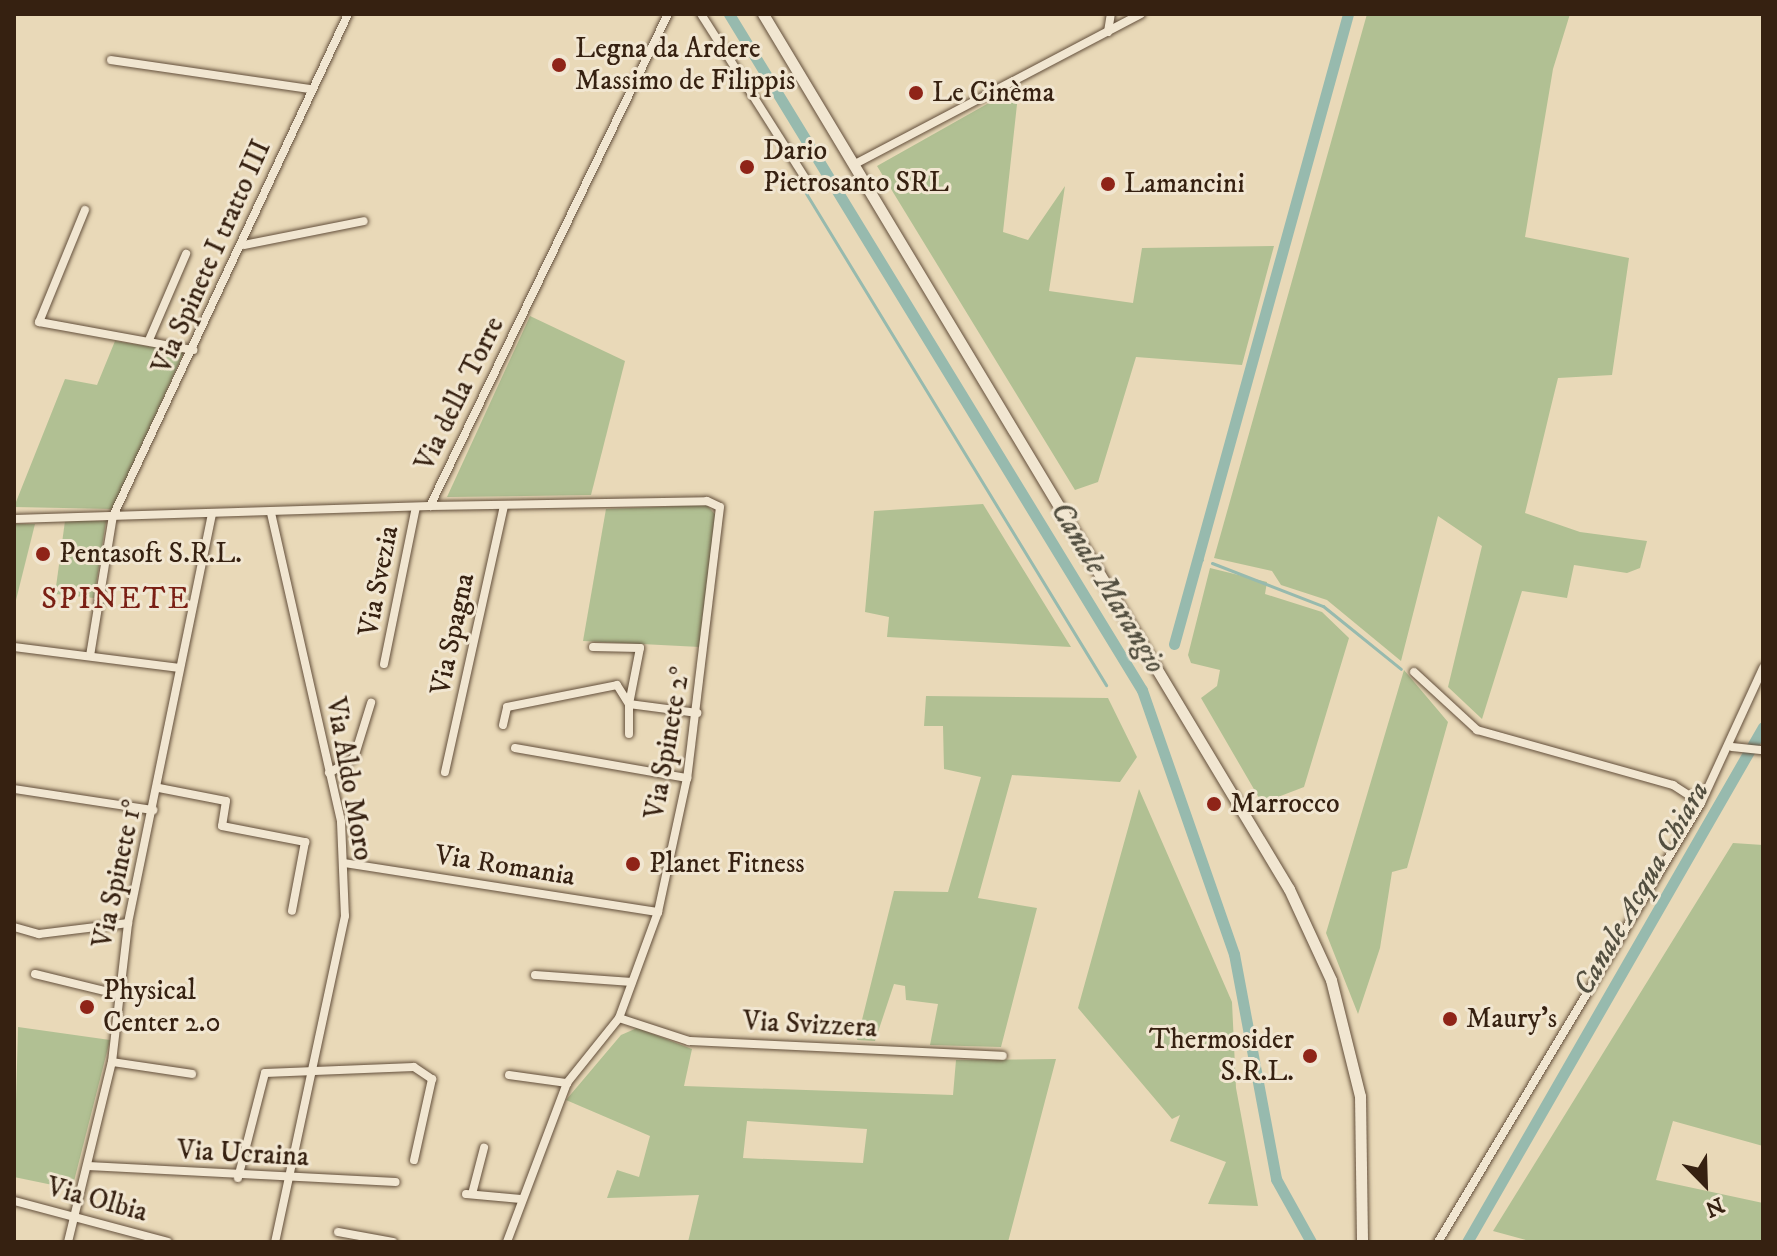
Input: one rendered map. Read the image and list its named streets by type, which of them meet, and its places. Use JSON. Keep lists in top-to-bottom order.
{
  "streets": {
    "street": [
      "Via Spinete I tratto III",
      "Via della Torre",
      "Via Svezia",
      "Via Spagna",
      "Via Spinete 2°",
      "Via Aldo Moro",
      "Via Romania",
      "Via Spinete 1°",
      "Via Svizzera",
      "Via Ucraina",
      "Via Olbia"
    ]
  },
  "crossings": [
    ["Via Spinete I tratto III", "Via della Torre"],
    ["Via della Torre", "Via Svezia"],
    ["Via della Torre", "Via Spinete 2°"],
    ["Via della Torre", "Via Aldo Moro"],
    ["Via della Torre", "Via Spinete 1°"],
    ["Via Spagna", "Via Spinete 2°"],
    ["Via Spinete 2°", "Via Romania"],
    ["Via Spinete 2°", "Via Svizzera"],
    ["Via Aldo Moro", "Via Romania"],
    ["Via Aldo Moro", "Via Ucraina"],
    ["Via Spinete 1°", "Via Ucraina"],
    ["Via Spinete 1°", "Via Olbia"]
  ],
  "districts": ["SPINETE"],
  "water": ["Canale Marangio", "Canale Acqua Chiara"],
  "places": [
    "Legna da Ardere Massimo de Filippis",
    "Le Cinèma",
    "Dario Pietrosanto SRL",
    "Lamancini",
    "Pentasoft S.R.L.",
    "Marrocco",
    "Planet Fitness",
    "Physical Center 2.0",
    "Maury's",
    "Thermosider S.R.L."
  ],
  "north": "bottom right"
}
